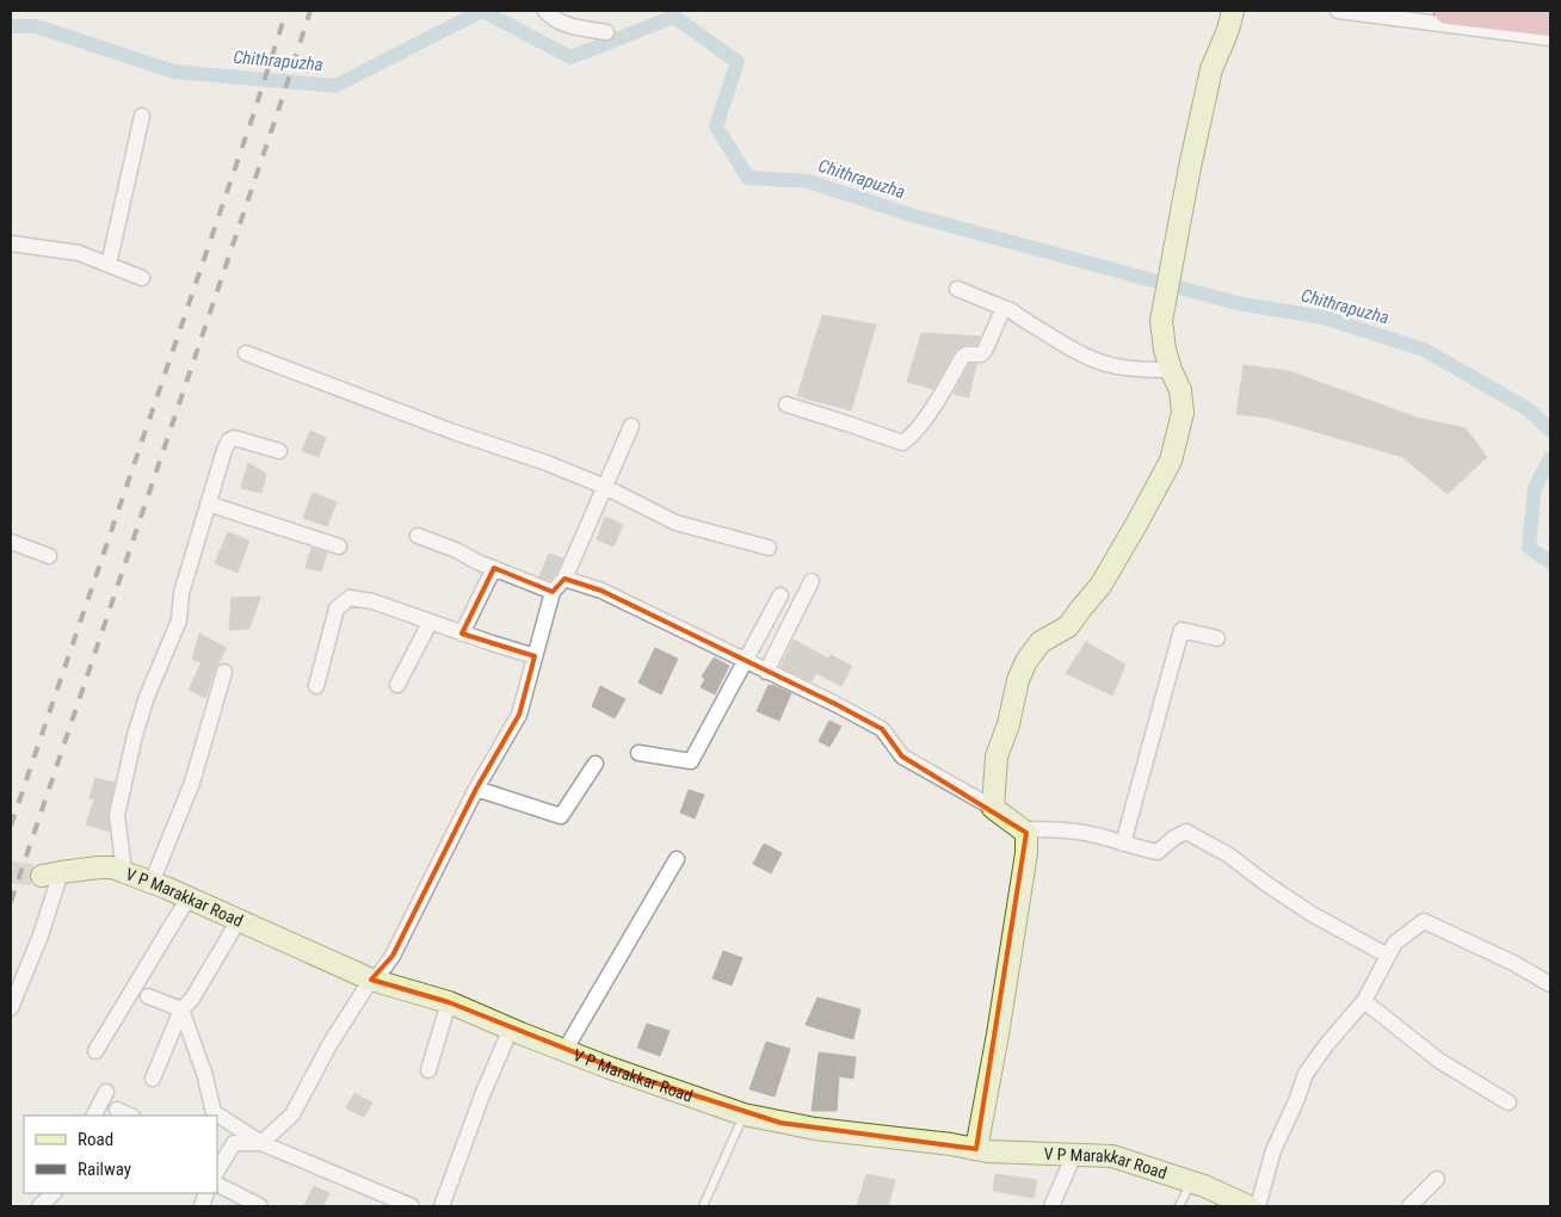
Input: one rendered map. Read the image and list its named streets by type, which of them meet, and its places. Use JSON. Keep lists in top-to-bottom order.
{
  "streets": {
    "street": ["V P Marakkar Road"]
  },
  "water": ["Chithrapuzha"],
  "legend": ["Road", "Railway"]
}
